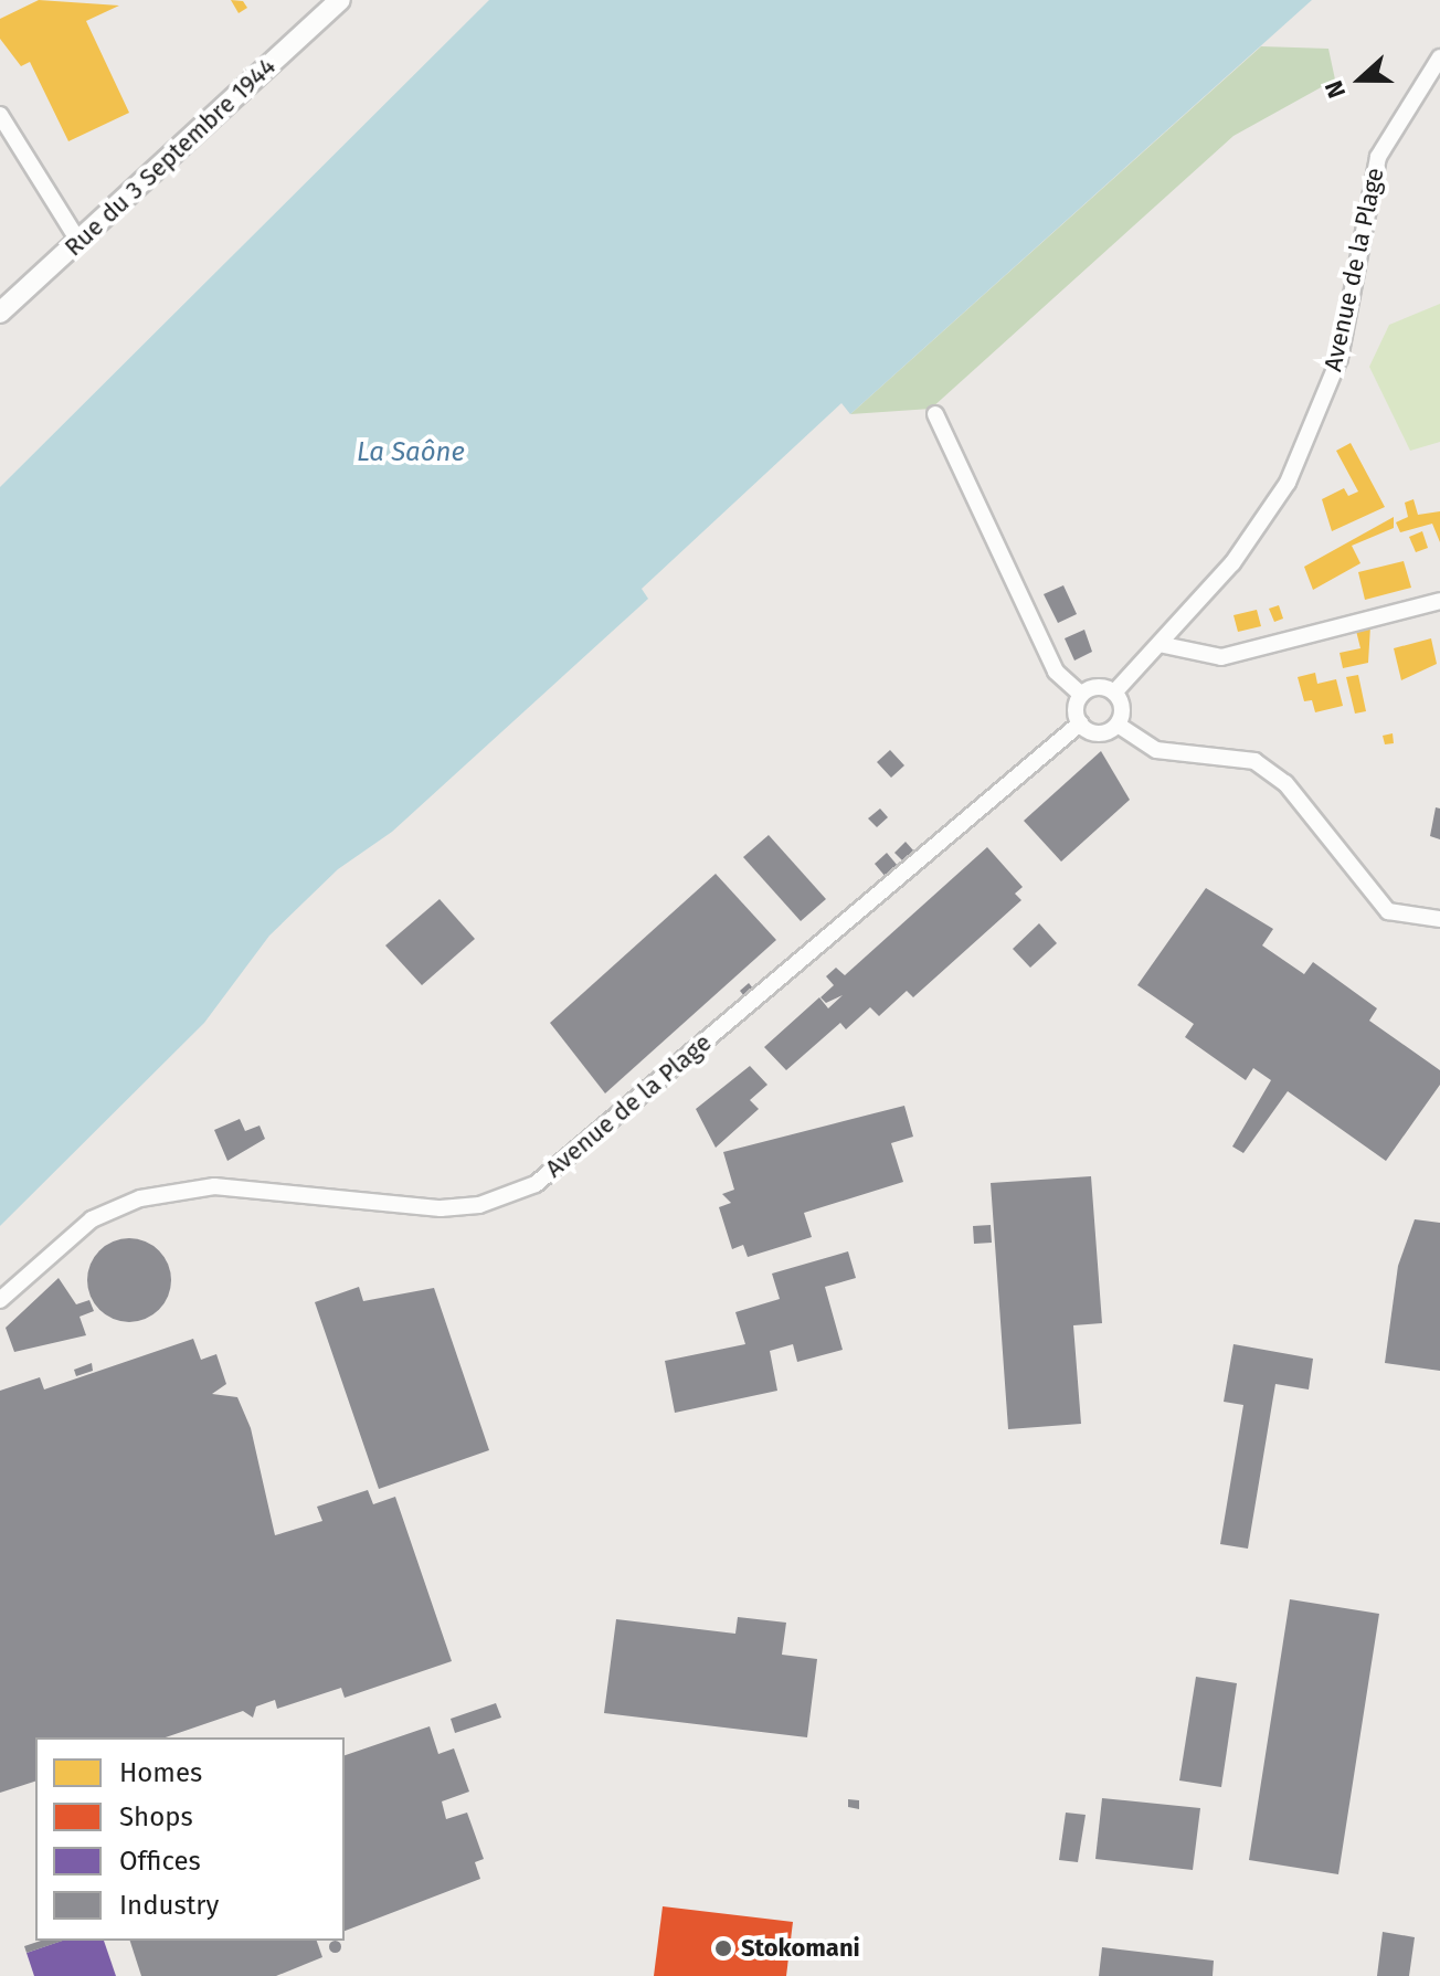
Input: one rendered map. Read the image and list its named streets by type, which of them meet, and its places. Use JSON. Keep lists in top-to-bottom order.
{
  "streets": {
    "street": ["Rue du 3 Septembre 1944", "Avenue de la Plage"]
  },
  "water": ["La Saône"],
  "places": ["Stokomani"],
  "legend": [
    "Homes",
    "Shops",
    "Offices",
    "Industry"
  ],
  "north": "left"
}
